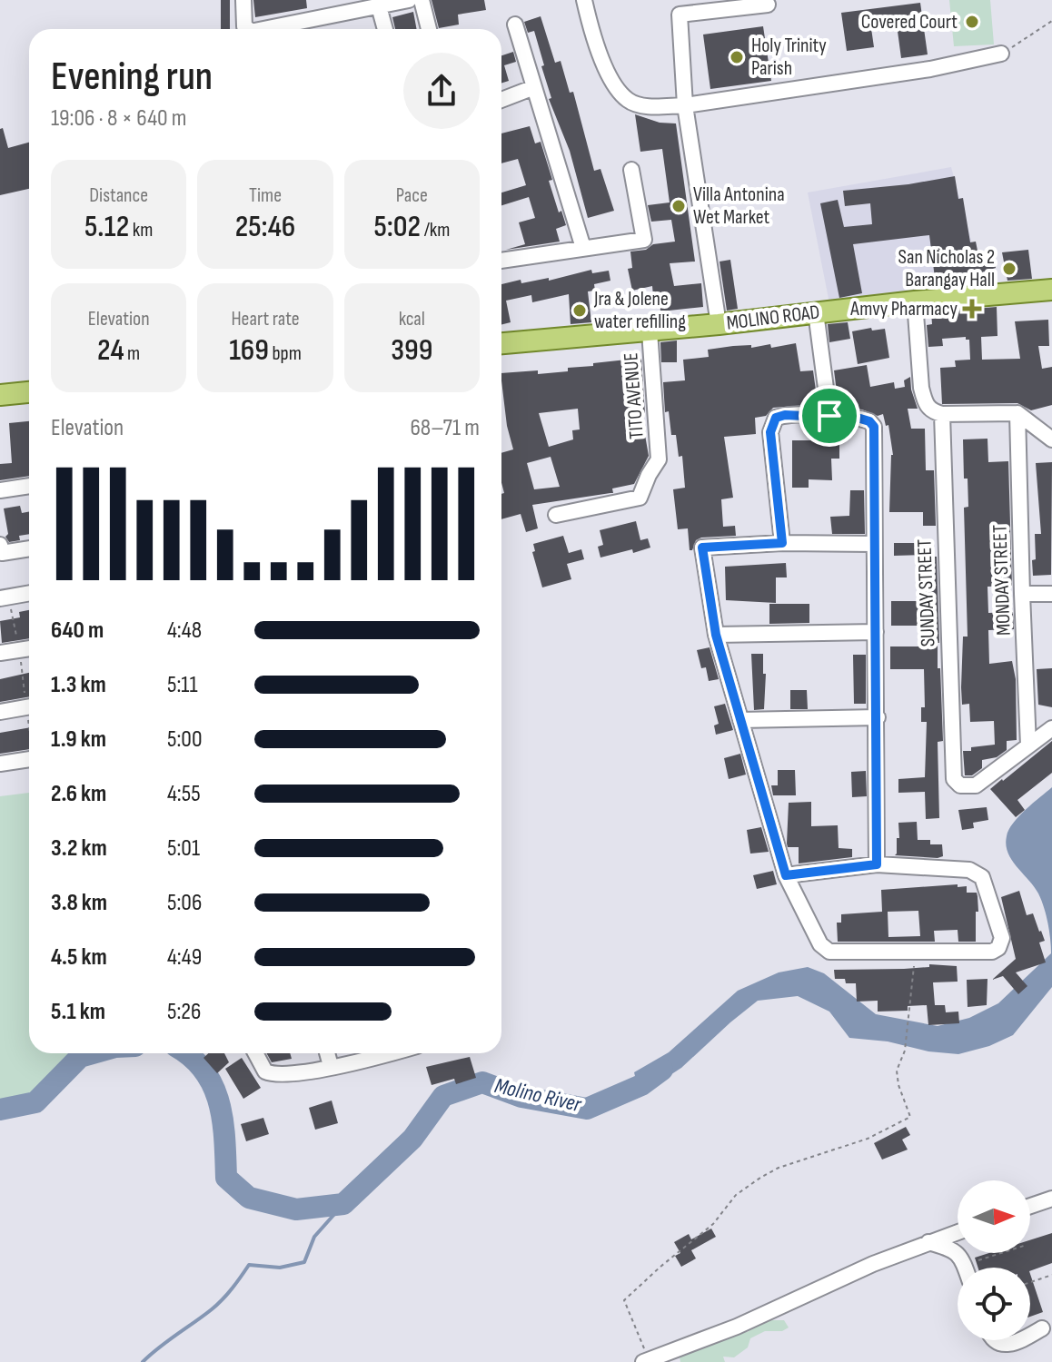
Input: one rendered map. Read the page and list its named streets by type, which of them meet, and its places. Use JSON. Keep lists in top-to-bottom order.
{
  "streets": {
    "main road": ["MOLINO ROAD"],
    "street": ["TITO AVENUE", "MONDAY STREET", "SUNDAY STREET"]
  },
  "crossings": [
    ["MOLINO ROAD", "TITO AVENUE"],
    ["MONDAY STREET", "SUNDAY STREET"]
  ],
  "water": ["Molino River"],
  "places": {
    "other": [
      "Covered Court",
      "Holy Trinity Parish",
      "Villa Antonina Wet Market",
      "San Nicholas 2 Barangay Hall",
      "Jra & Jolene water refilling"
    ],
    "health": ["Amvy Pharmacy"]
  },
  "north": "right",
  "page": {
    "heading": ["Evening run", "19:06 · 8 × 640 m"],
    "stats": [
      ["Distance", "5.12 km"],
      ["Time", "25:46"],
      ["Pace", "5:02 /km"],
      ["Elevation", "24 m"],
      ["Heart rate", "169 bpm"],
      ["kcal", "399"]
    ],
    "chart": ["Elevation", "68–71 m"],
    "list": [
      {
        "name": "640 m",
        "note": "4:48"
      },
      {
        "name": "1.3 km",
        "note": "5:11"
      },
      {
        "name": "1.9 km",
        "note": "5:00"
      },
      {
        "name": "2.6 km",
        "note": "4:55"
      },
      {
        "name": "3.2 km",
        "note": "5:01"
      },
      {
        "name": "3.8 km",
        "note": "5:06"
      },
      {
        "name": "4.5 km",
        "note": "4:49"
      },
      {
        "name": "5.1 km",
        "note": "5:26"
      }
    ]
  }
}
